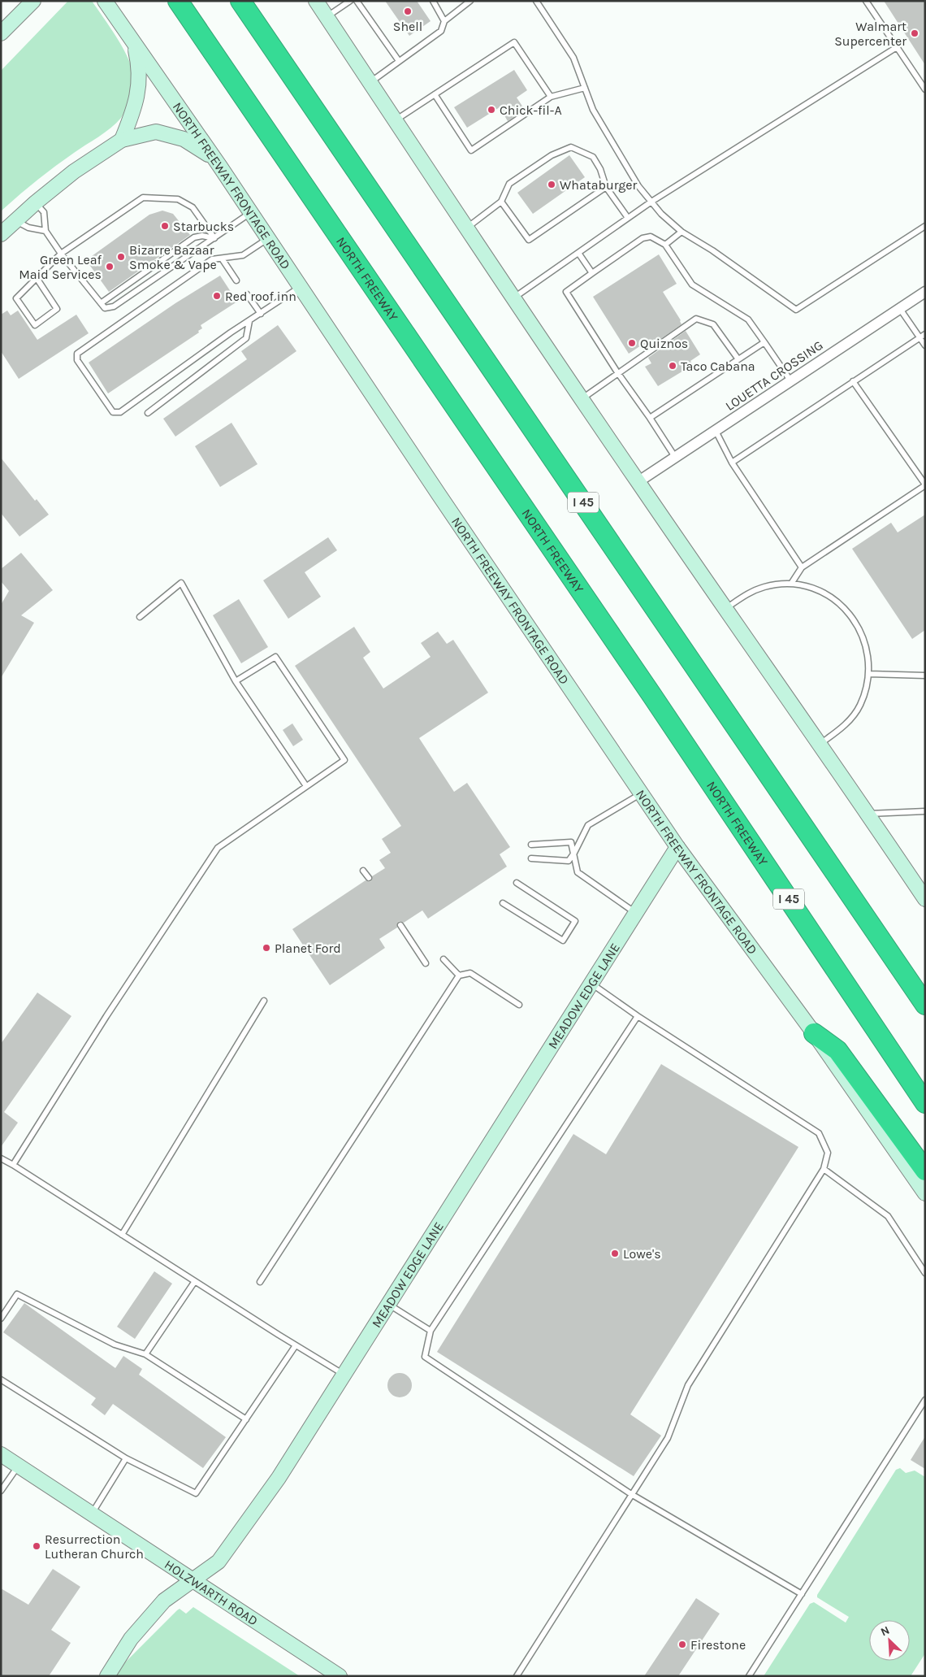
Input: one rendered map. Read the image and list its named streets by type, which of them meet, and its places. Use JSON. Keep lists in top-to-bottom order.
{
  "streets": {
    "highway": ["NORTH FREEWAY", "I 45"],
    "main road": ["NORTH FREEWAY FRONTAGE ROAD", "MEADOW EDGE LANE", "HOLZWARTH ROAD"],
    "street": ["LOUETTA CROSSING"]
  },
  "crossings": [
    ["NORTH FREEWAY FRONTAGE ROAD", "MEADOW EDGE LANE"],
    ["MEADOW EDGE LANE", "HOLZWARTH ROAD"]
  ],
  "places": [
    "Shell",
    "Walmart Supercenter",
    "Chick-fil-A",
    "Whataburger",
    "Starbucks",
    "Bizarre Bazaar Smoke & Vape",
    "Green Leaf Maid Services",
    "Red roof inn",
    "Quiznos",
    "Taco Cabana",
    "Planet Ford",
    "Lowe's",
    "Resurrection Lutheran Church",
    "Firestone"
  ],
  "north": "top left"
}
